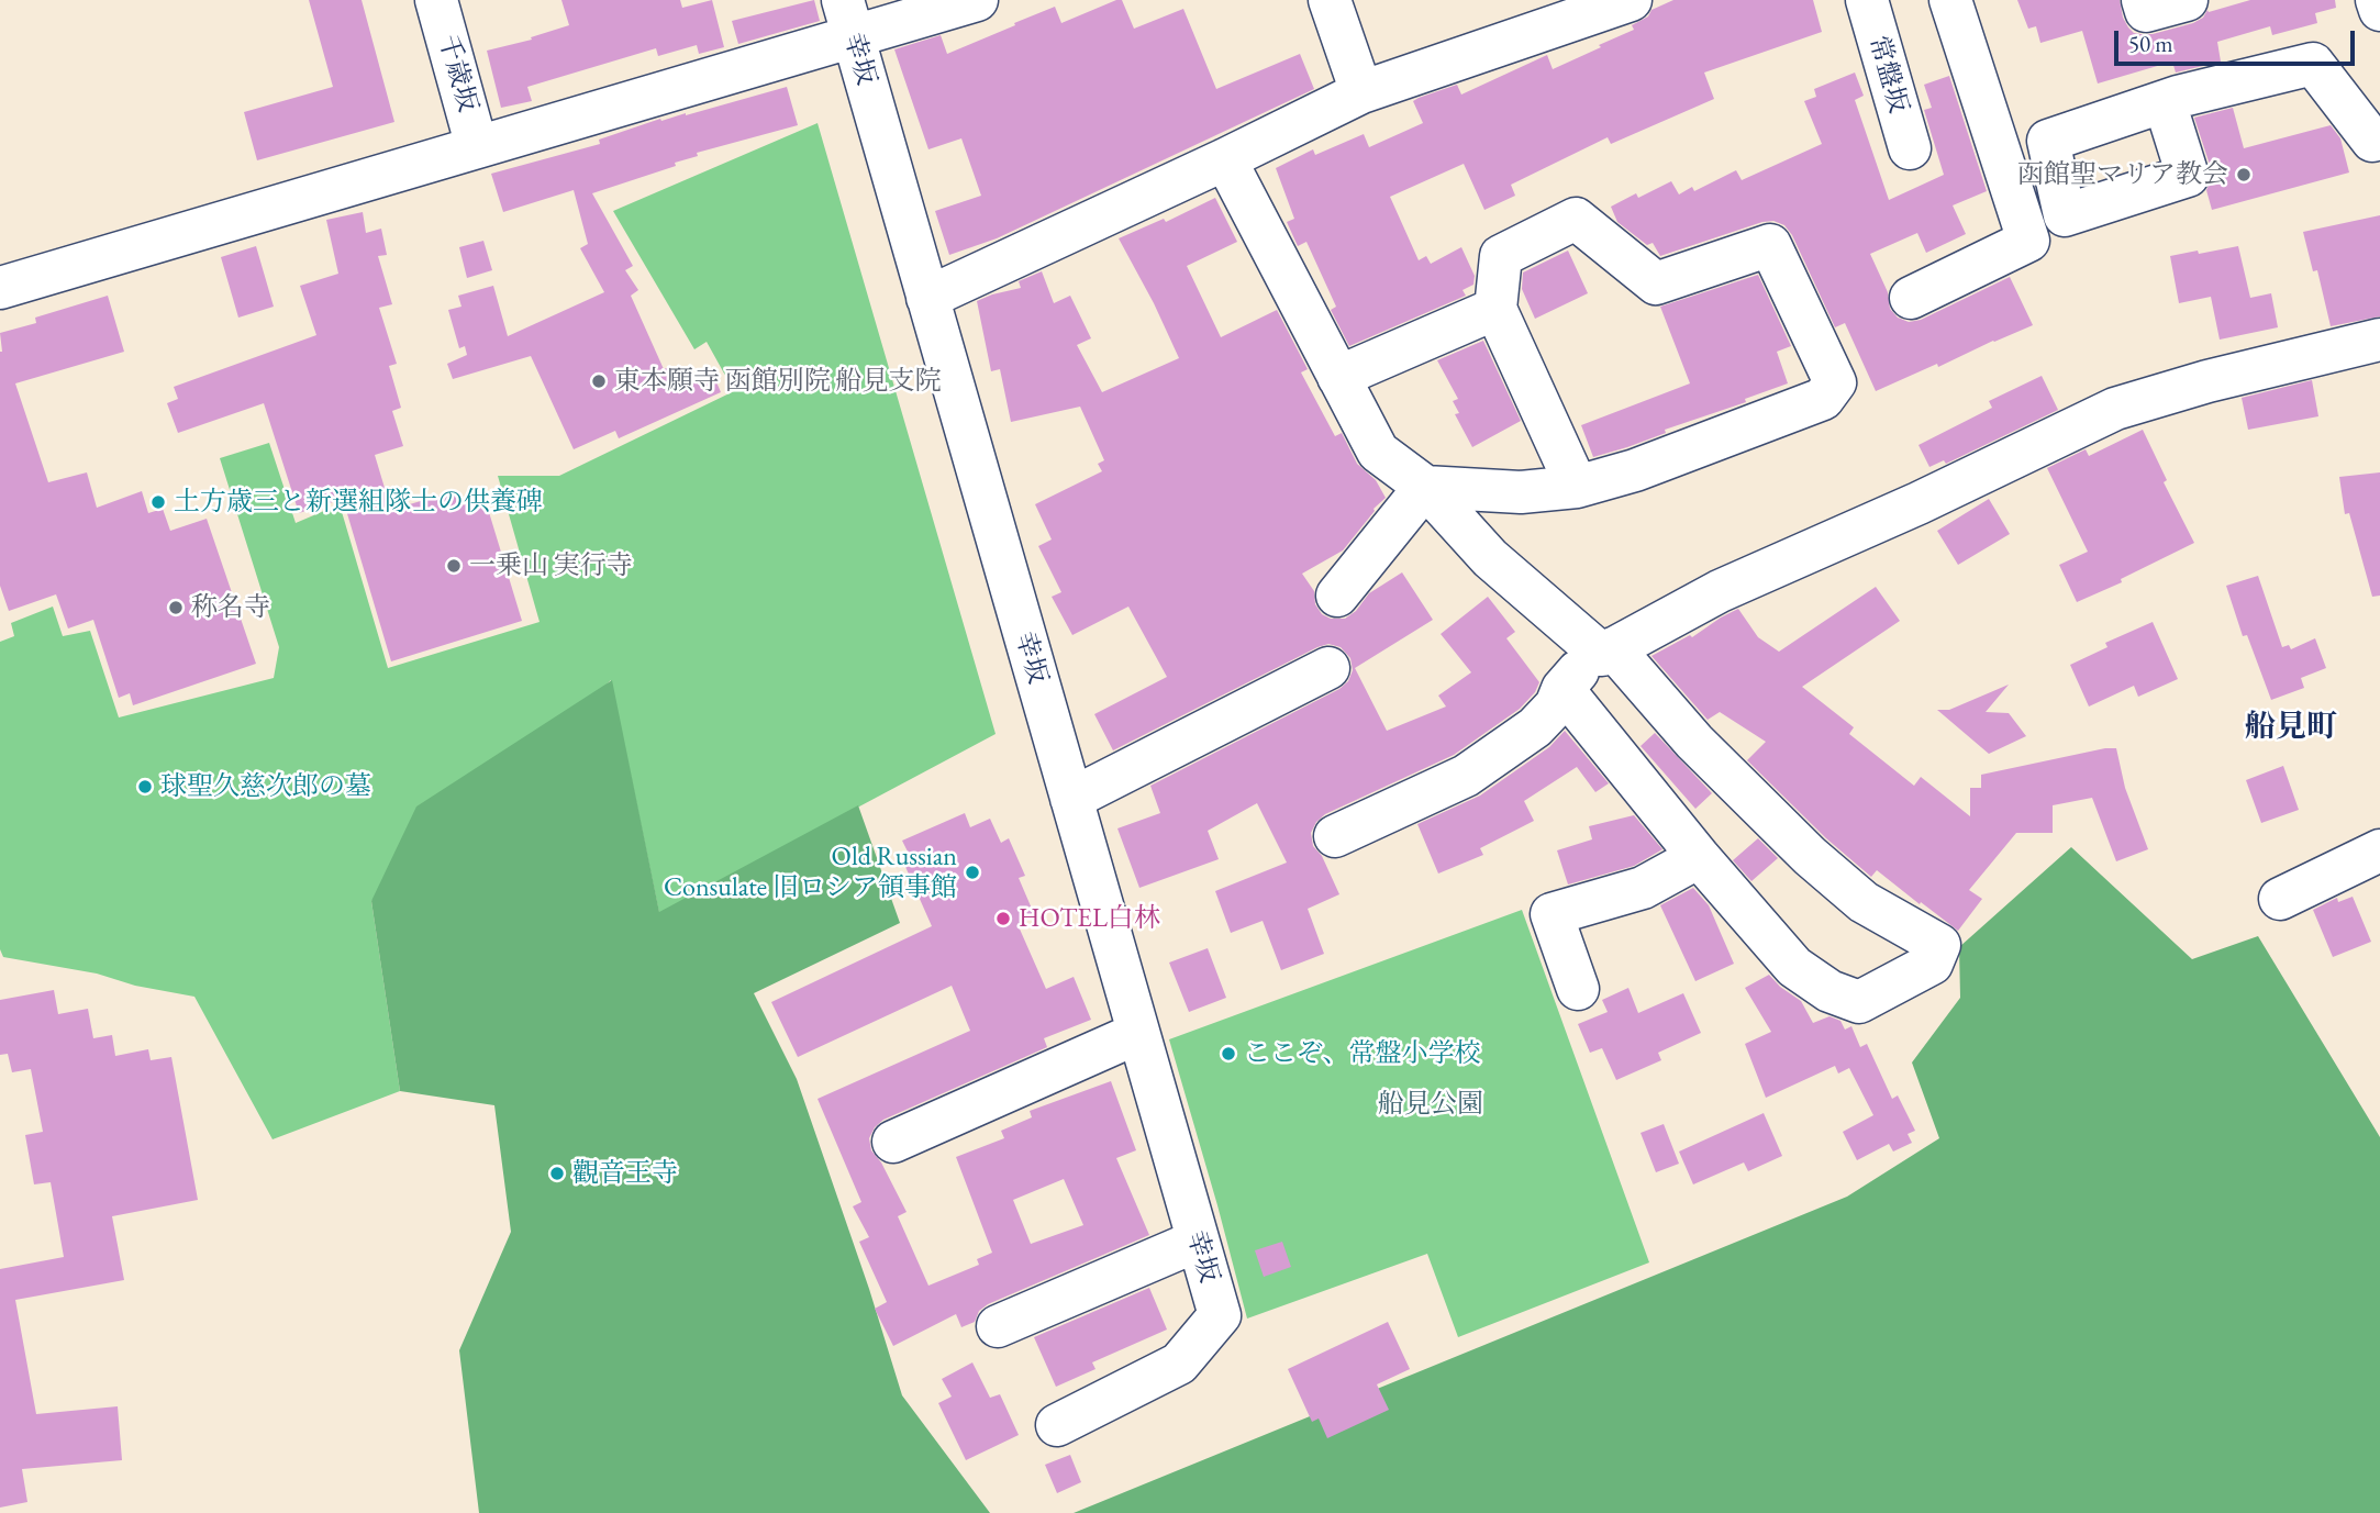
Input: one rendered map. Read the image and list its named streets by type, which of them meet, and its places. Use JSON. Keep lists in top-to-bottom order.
{
  "streets": {
    "street": ["幸坂", "千歳坂", "常盤坂"]
  },
  "districts": ["船見町"],
  "parks": ["船見公園"],
  "places": [
    "函館聖マリア教会",
    "東本願寺 函館別院 船見支院",
    "土方歳三と新選組隊士の供養碑",
    "一乗山 実行寺",
    "称名寺",
    "球聖久慈次郎の墓",
    "Old Russian Consulate 旧ロシア領事館",
    "HOTEL白林",
    "ここぞ、常盤小学校",
    "觀音王寺"
  ],
  "scale_bar": "50 m"
}
